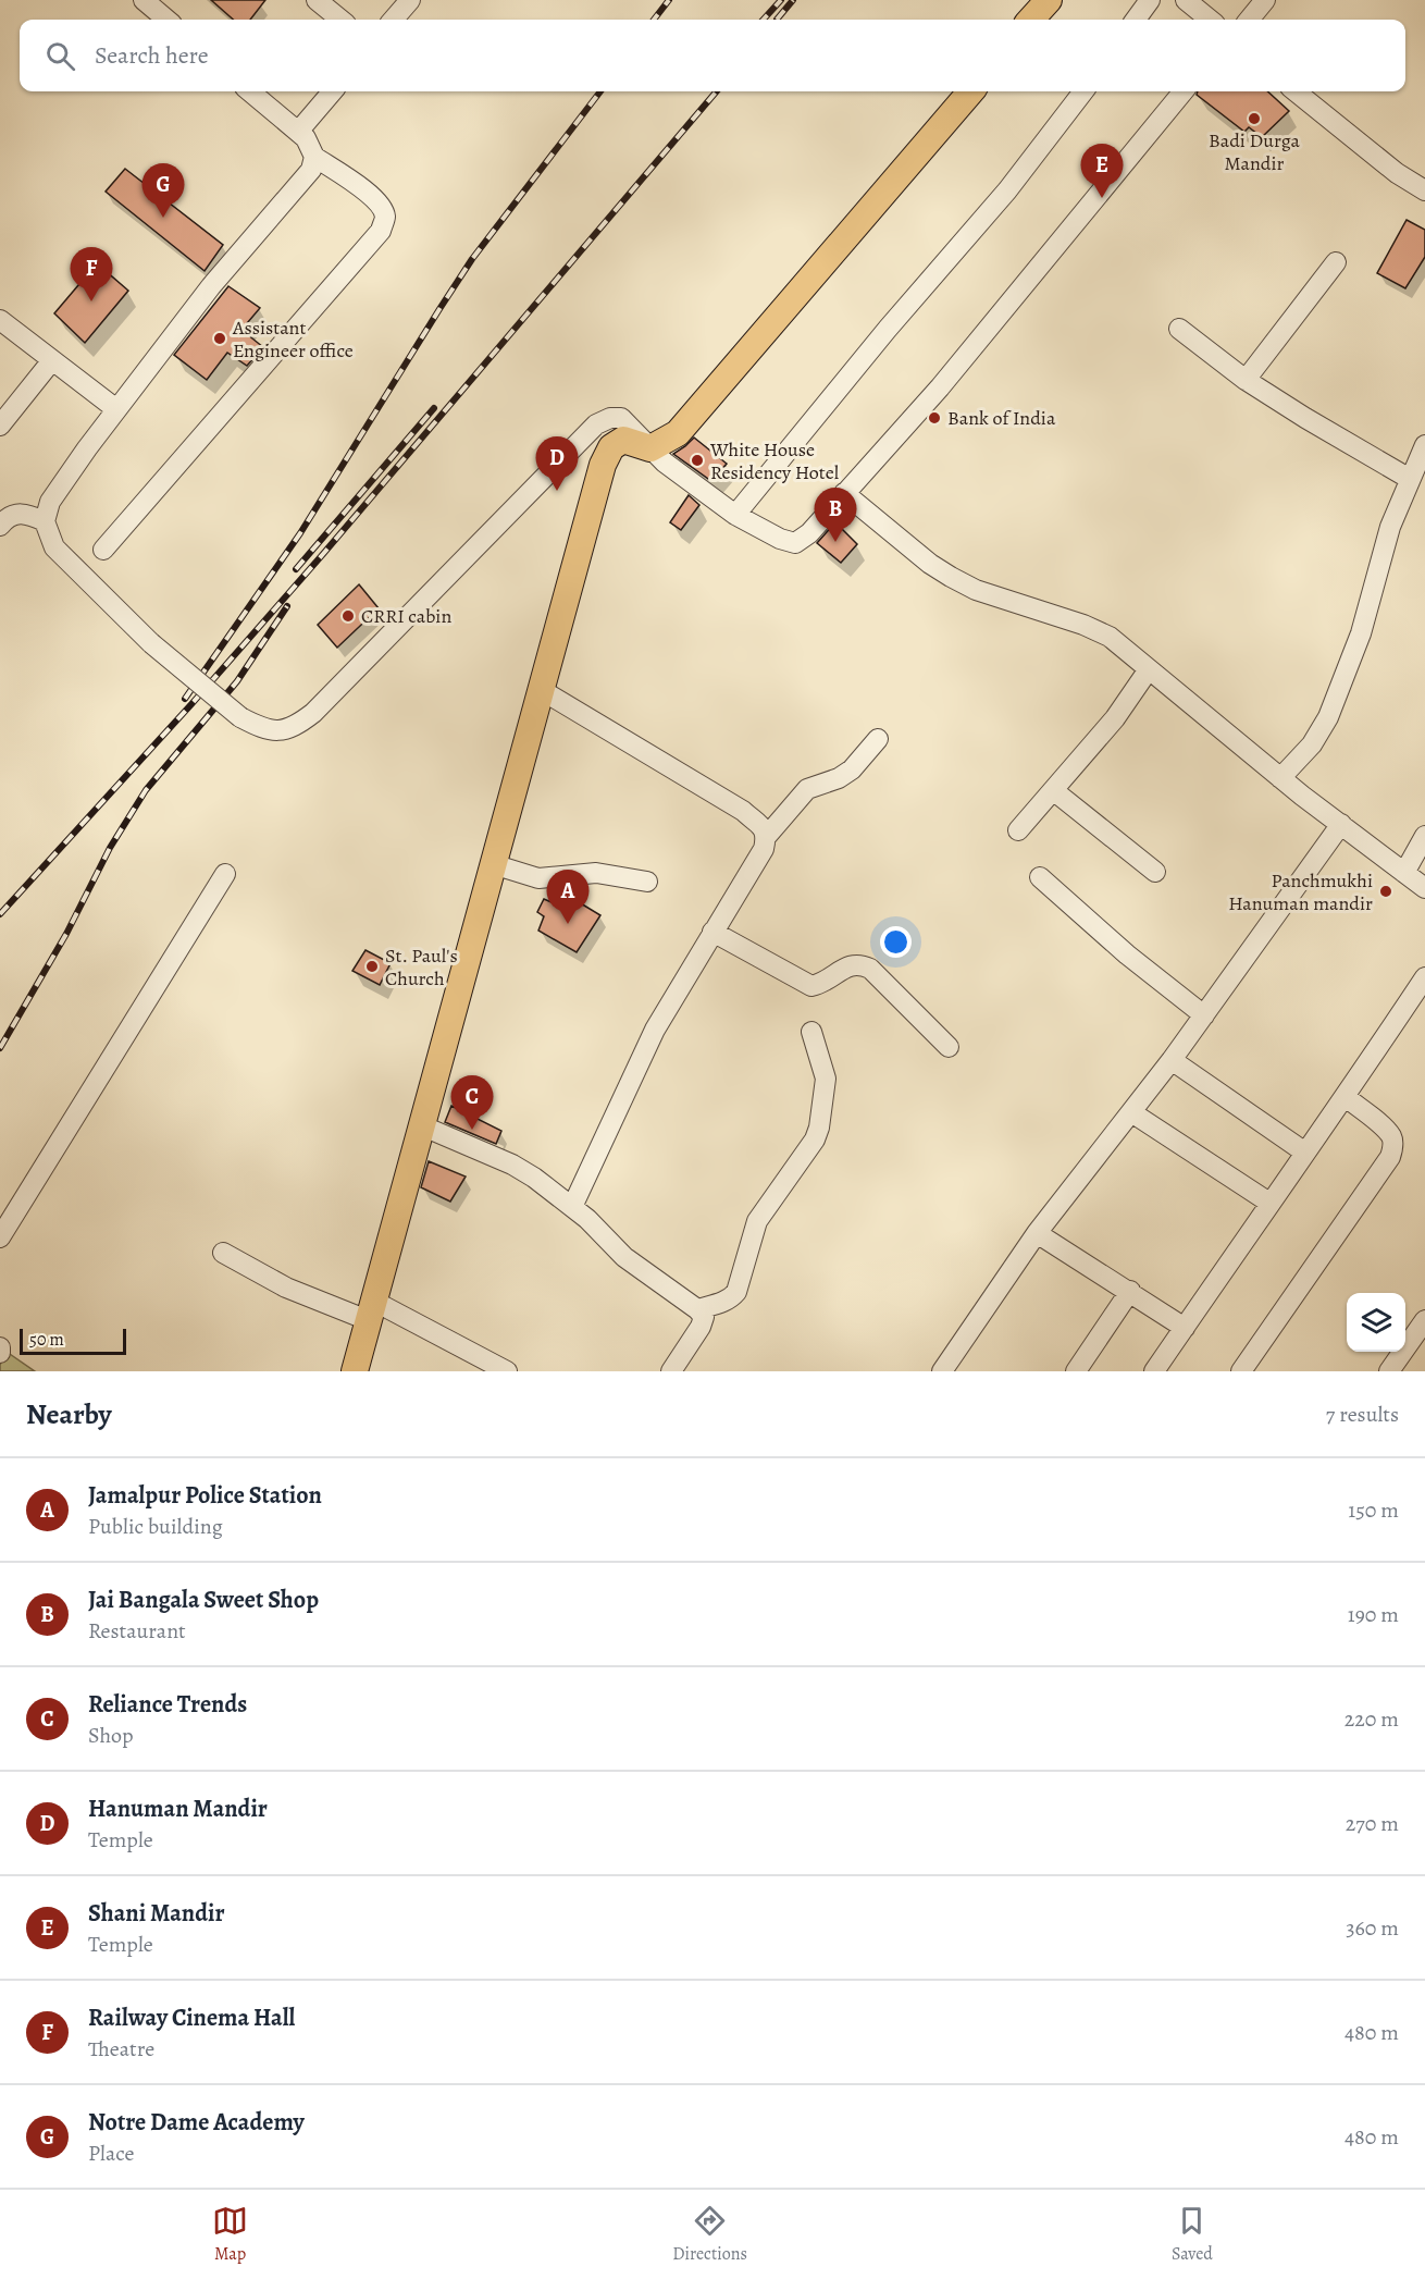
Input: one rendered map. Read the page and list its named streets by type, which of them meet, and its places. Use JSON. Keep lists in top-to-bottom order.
{
  "places": [
    "Badi Durga Mandir",
    "Assistant Engineer office",
    "Bank of India",
    "White House Residency Hotel",
    "CRRI cabin",
    "Panchmukhi Hanuman mandir",
    "St. Paul's Church"
  ],
  "scale_bar": "50 m",
  "page": {
    "search": "Search here",
    "pins": [
      "E",
      "G",
      "F",
      "D",
      "B",
      "A",
      "C"
    ],
    "scale": "50 m",
    "heading": ["Nearby", "7 results"],
    "list": [
      {
        "mark": "A",
        "name": "Jamalpur Police Station",
        "note": "Public building",
        "value": "150 m"
      },
      {
        "mark": "B",
        "name": "Jai Bangala Sweet Shop",
        "note": "Restaurant",
        "value": "190 m"
      },
      {
        "mark": "C",
        "name": "Reliance Trends",
        "note": "Shop",
        "value": "220 m"
      },
      {
        "mark": "D",
        "name": "Hanuman Mandir",
        "note": "Temple",
        "value": "270 m"
      },
      {
        "mark": "E",
        "name": "Shani Mandir",
        "note": "Temple",
        "value": "360 m"
      },
      {
        "mark": "F",
        "name": "Railway Cinema Hall",
        "note": "Theatre",
        "value": "480 m"
      },
      {
        "mark": "G",
        "name": "Notre Dame Academy",
        "note": "Place",
        "value": "480 m"
      }
    ],
    "nav": ["Map", "Directions", "Saved"]
  }
}
